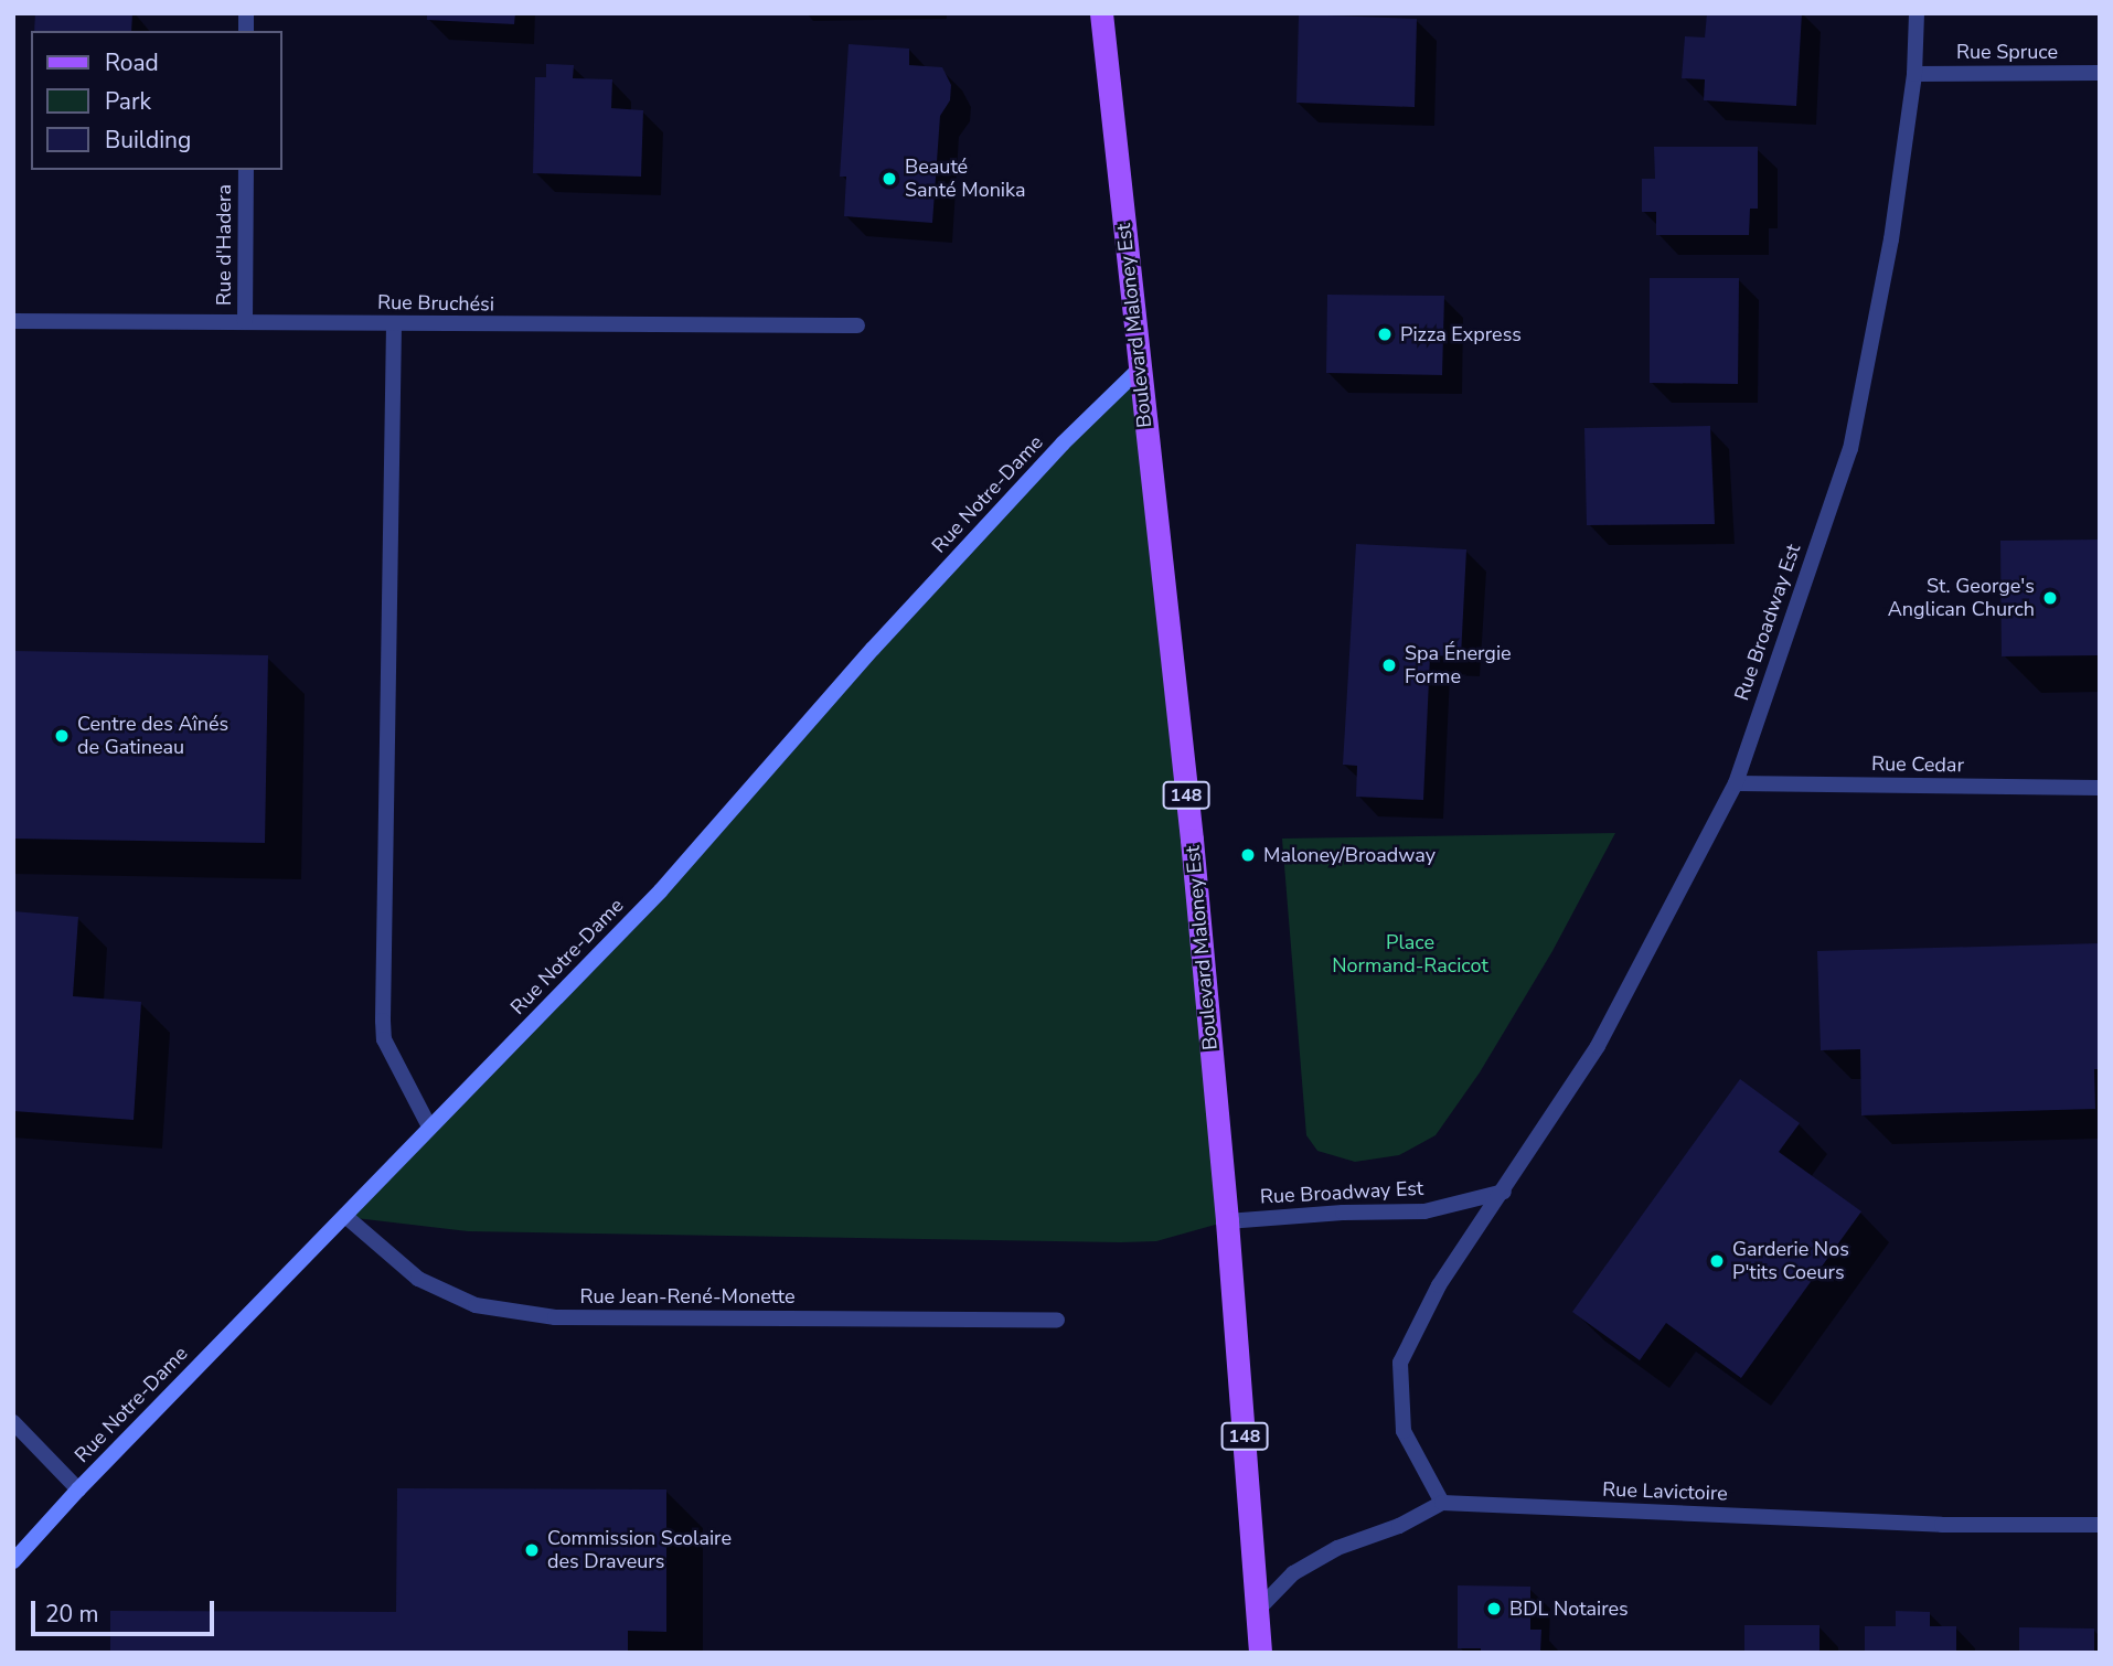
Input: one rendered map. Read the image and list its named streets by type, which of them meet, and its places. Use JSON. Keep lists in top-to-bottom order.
{
  "streets": {
    "main road": ["Boulevard Maloney Est", "148"],
    "street": [
      "Rue Spruce",
      "Rue d'Hadera",
      "Rue Bruchési",
      "Rue Notre-Dame",
      "Rue Broadway Est",
      "Rue Cedar",
      "Rue Jean-René-Monette",
      "Rue Lavictoire"
    ]
  },
  "crossings": [
    ["Rue Spruce", "Rue Broadway Est"],
    ["Rue d'Hadera", "Rue Bruchési"],
    ["Boulevard Maloney Est", "Rue Notre-Dame"],
    ["Boulevard Maloney Est", "Rue Broadway Est"],
    ["Rue Notre-Dame", "Rue Jean-René-Monette"],
    ["Rue Broadway Est", "Rue Cedar"],
    ["Rue Broadway Est", "Rue Lavictoire"]
  ],
  "parks": ["Place Normand-Racicot"],
  "places": [
    "Beauté Santé Monika",
    "Pizza Express",
    "St. George's Anglican Church",
    "Spa Énergie Forme",
    "Centre des Aînés de Gatineau",
    "Maloney/Broadway",
    "Garderie Nos P'tits Coeurs",
    "Commission Scolaire des Draveurs",
    "BDL Notaires"
  ],
  "legend": ["Road", "Park", "Building"],
  "scale_bar": "20 m"
}
